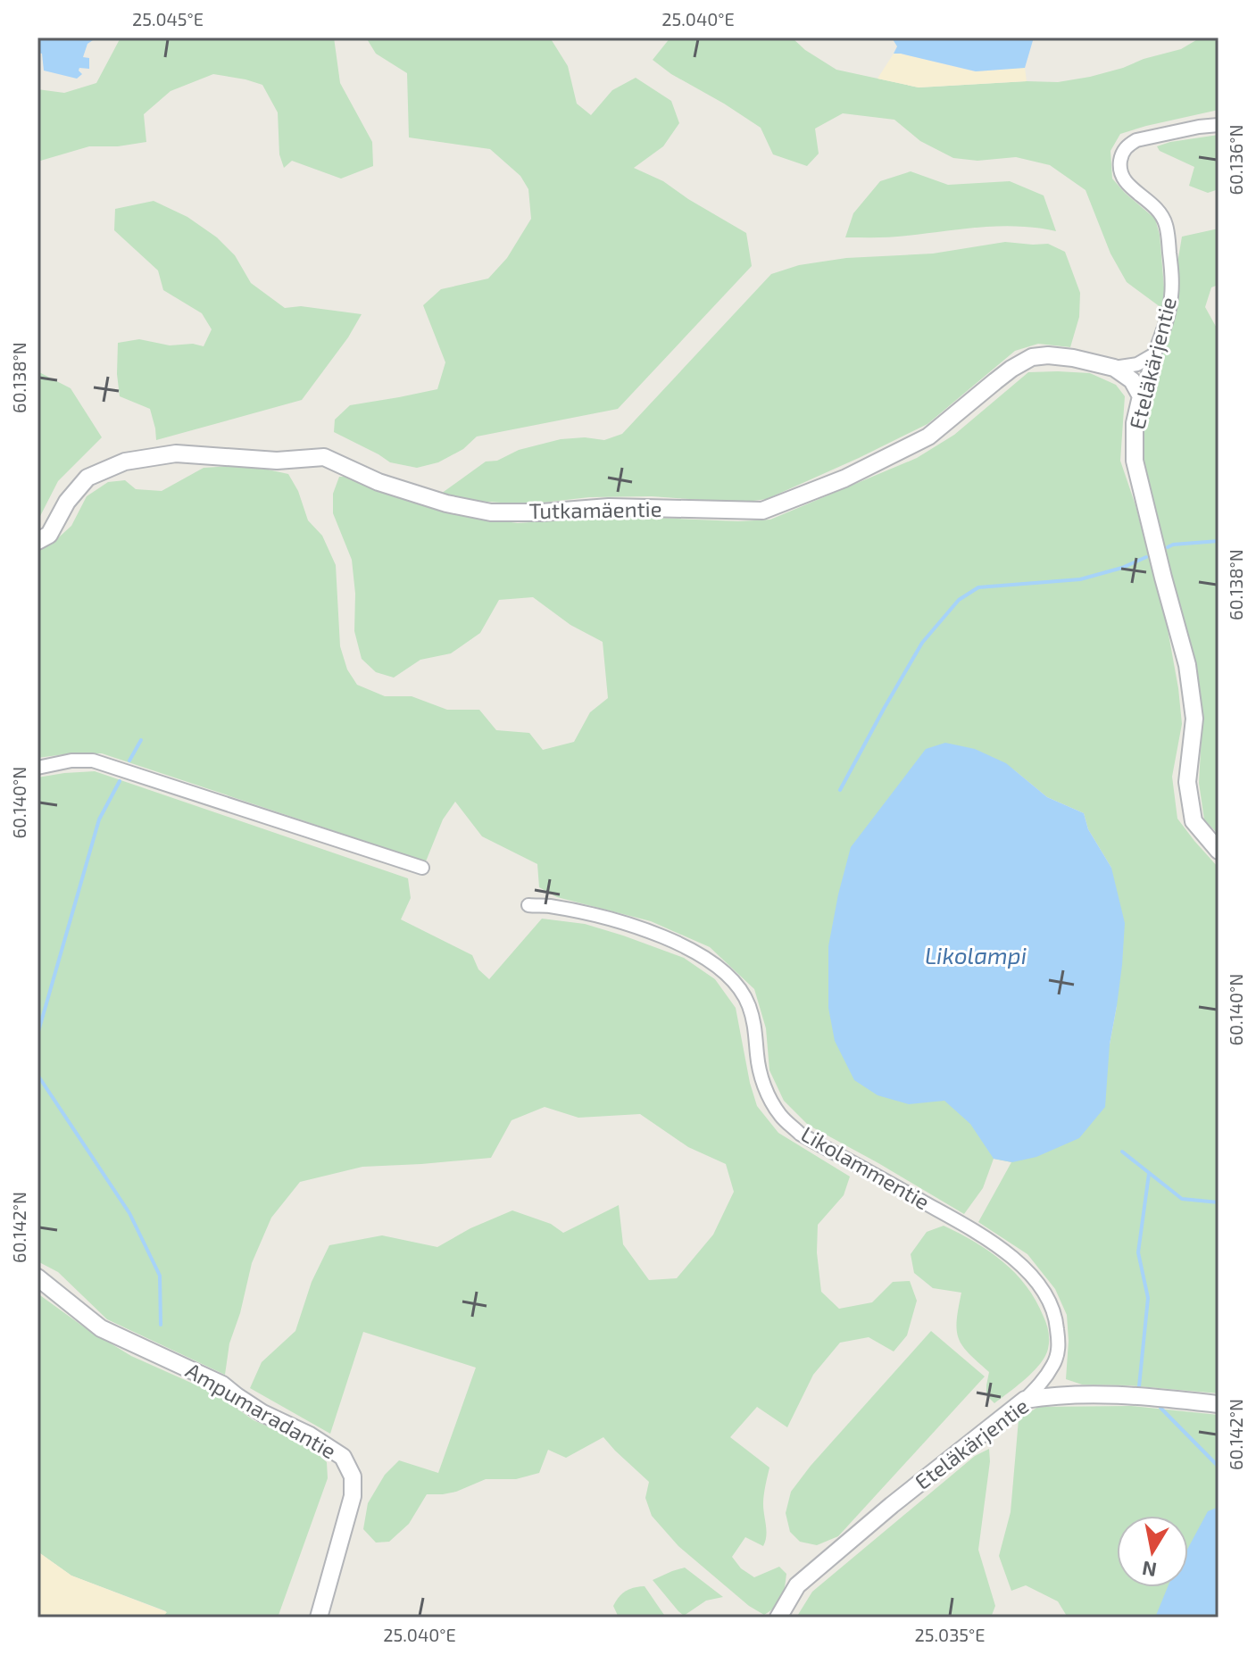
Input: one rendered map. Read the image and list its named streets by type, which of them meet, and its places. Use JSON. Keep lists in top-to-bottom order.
{
  "streets": {
    "street": [
      "Eteläkärjentie",
      "Tutkamäentie",
      "Likolammentie",
      "Ampumaradantie"
    ]
  },
  "crossings": [
    ["Eteläkärjentie", "Likolammentie"]
  ],
  "water": ["Likolampi"],
  "north": "bottom",
  "coordinates": [
    "25.045°E",
    "25.040°E",
    "60.136°N",
    "60.138°N",
    "60.140°N",
    "60.142°N",
    "25.035°E"
  ]
}
